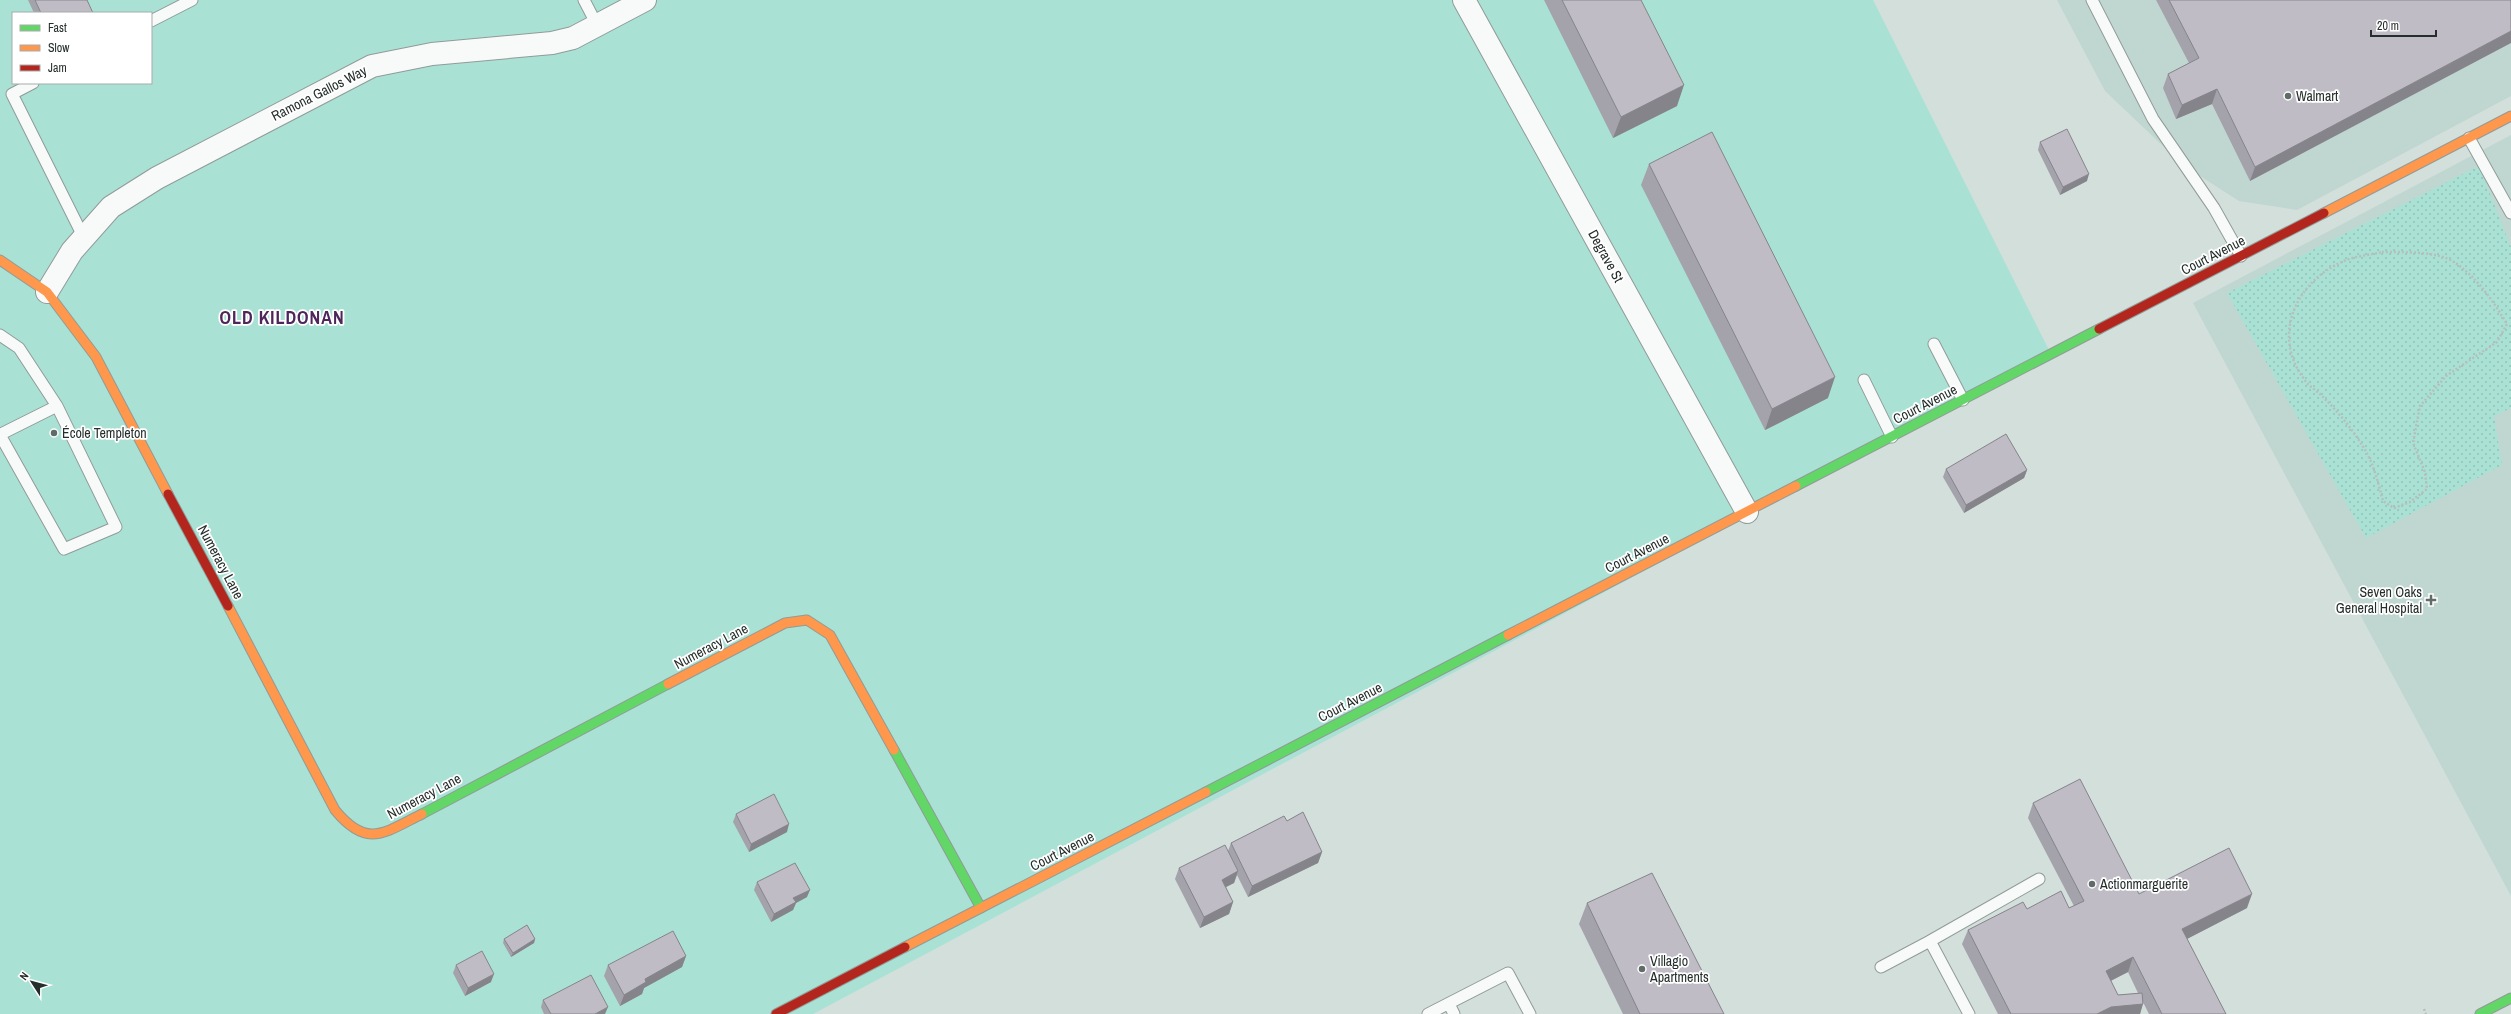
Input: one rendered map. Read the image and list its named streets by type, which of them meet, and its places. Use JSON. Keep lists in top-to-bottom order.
{
  "streets": {
    "street": [
      "Ramona Gallos Way",
      "Court Avenue",
      "Degrave St",
      "Numeracy Lane"
    ]
  },
  "crossings": [
    ["Ramona Gallos Way", "Numeracy Lane"],
    ["Court Avenue", "Degrave St"],
    ["Court Avenue", "Numeracy Lane"]
  ],
  "districts": ["OLD KILDONAN"],
  "places": {
    "other": [
      "Walmart",
      "École Templeton",
      "Actionmarguerite",
      "Villagio Apartments"
    ],
    "health": ["Seven Oaks General Hospital"]
  },
  "legend": ["Fast", "Slow", "Jam"],
  "scale_bar": "20 m",
  "north": "top left"
}
